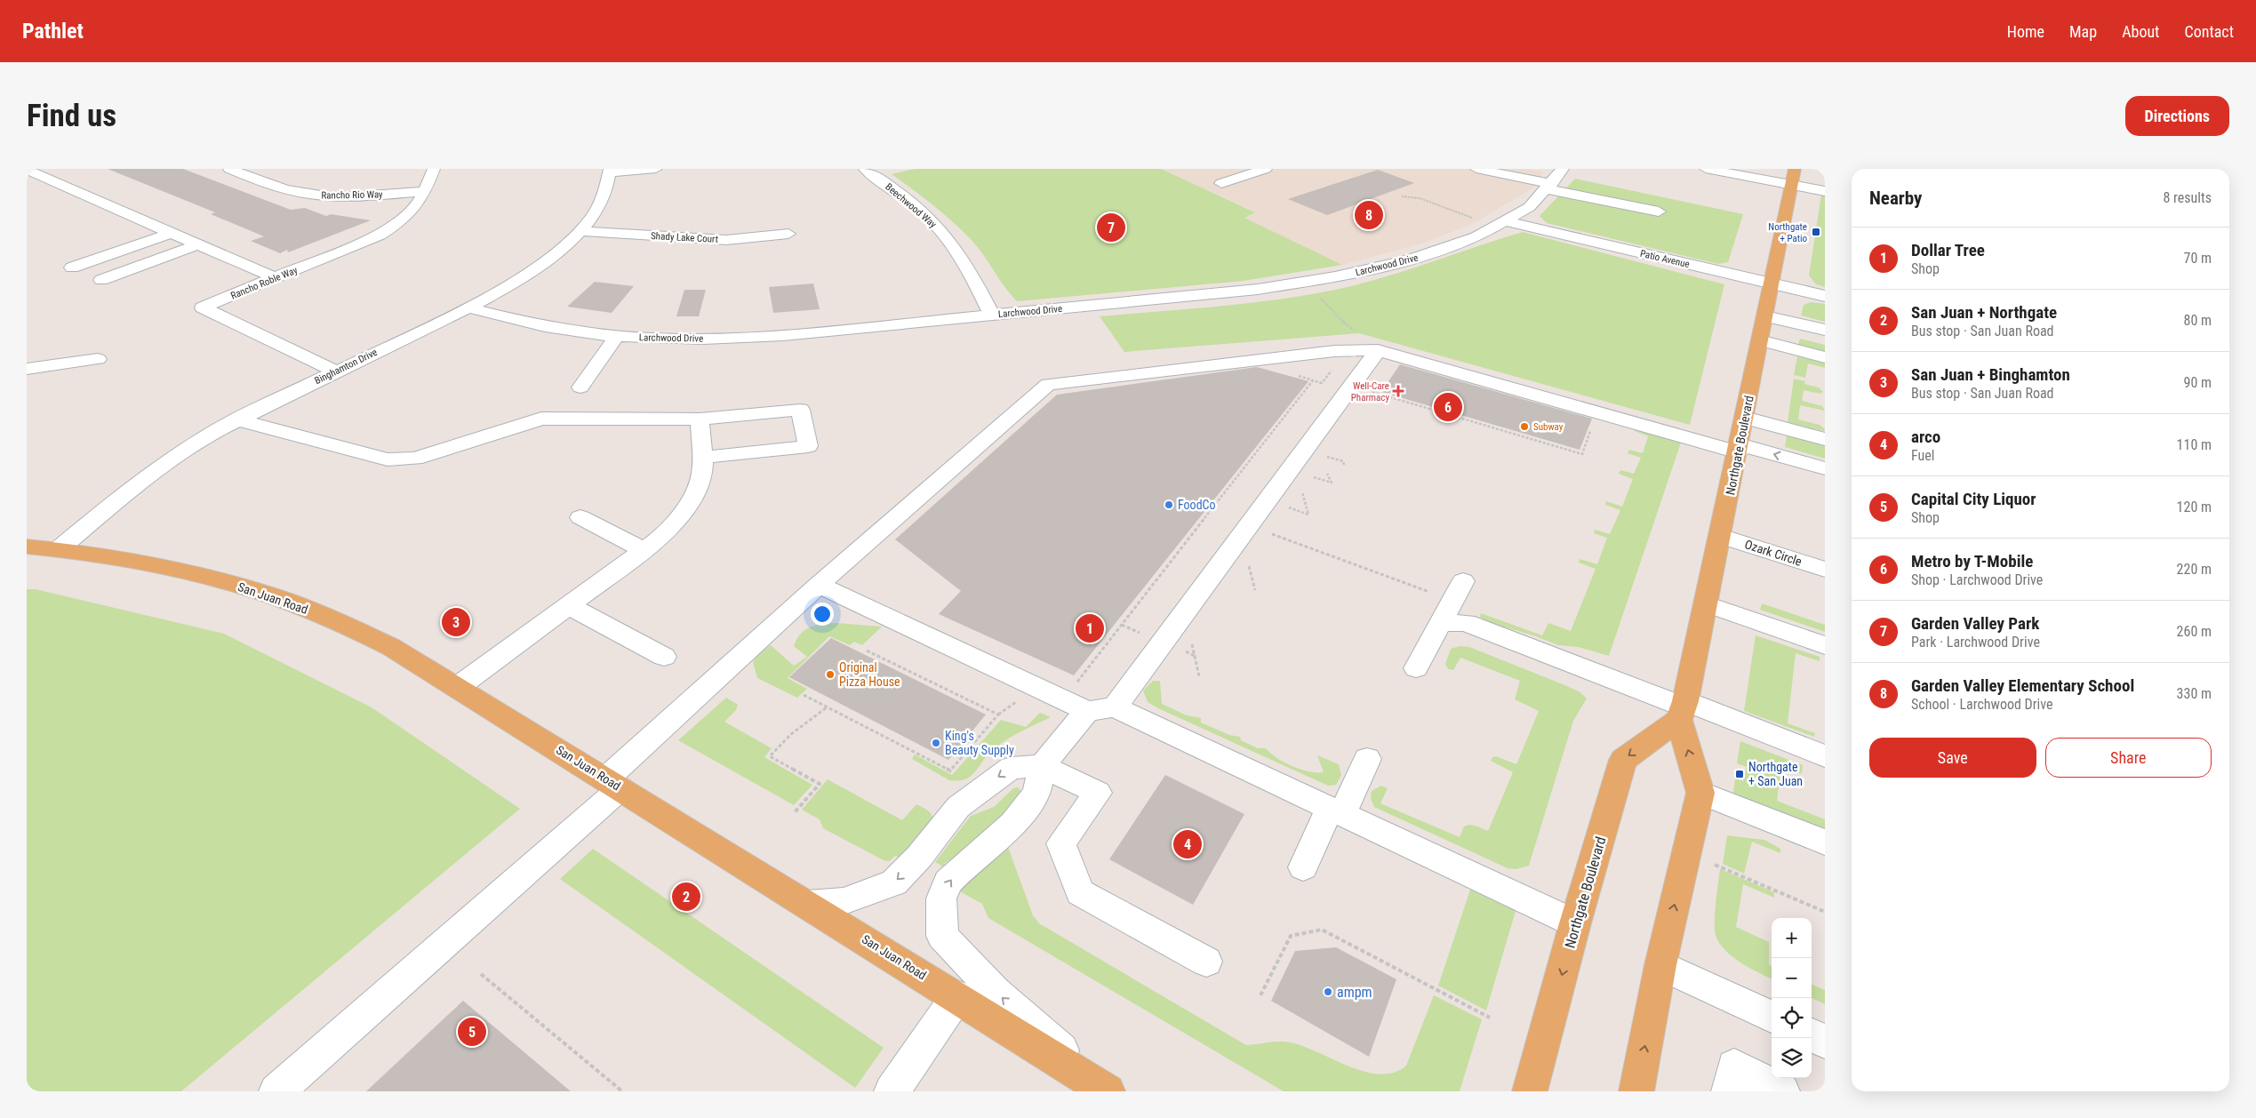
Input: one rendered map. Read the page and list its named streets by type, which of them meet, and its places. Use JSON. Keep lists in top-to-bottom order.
{
  "streets": {
    "main road": ["Northgate Boulevard", "San Juan Road"],
    "street": [
      "Rancho Rio Way",
      "Beechwood Way",
      "Shady Lake Court",
      "Patio Avenue",
      "Larchwood Drive",
      "Rancho Roble Way",
      "Binghamton Drive",
      "Ozark Circle"
    ]
  },
  "crossings": [
    ["Rancho Rio Way", "Rancho Roble Way"],
    ["Beechwood Way", "Larchwood Drive"],
    ["Shady Lake Court", "Binghamton Drive"],
    ["Patio Avenue", "Larchwood Drive"],
    ["Patio Avenue", "Northgate Boulevard"],
    ["Larchwood Drive", "Binghamton Drive"],
    ["Rancho Roble Way", "Binghamton Drive"],
    ["Binghamton Drive", "San Juan Road"],
    ["Northgate Boulevard", "Ozark Circle"]
  ],
  "places": {
    "transit": ["Northgate + Patio", "Northgate + San Juan"],
    "health": ["Well-Care Pharmacy"],
    "other": [
      "Subway",
      "FoodCo",
      "Original Pizza House",
      "King's Beauty Supply",
      "ampm"
    ]
  },
  "page": {
    "header": "Pathlet",
    "nav": [
      "Home",
      "Map",
      "About",
      "Contact"
    ],
    "buttons": [
      "Directions",
      ["Save", "Share"]
    ],
    "title": "Find us",
    "heading": ["Nearby", "8 results"],
    "pins": [
      "8",
      "7",
      "6",
      "3",
      "1",
      "4",
      "2",
      "5"
    ],
    "list": [
      {
        "mark": "1",
        "name": "Dollar Tree",
        "note": "Shop",
        "value": "70 m"
      },
      {
        "mark": "2",
        "name": "San Juan + Northgate",
        "note": "Bus stop · San Juan Road",
        "value": "80 m"
      },
      {
        "mark": "3",
        "name": "San Juan + Binghamton",
        "note": "Bus stop · San Juan Road",
        "value": "90 m"
      },
      {
        "mark": "4",
        "name": "arco",
        "note": "Fuel",
        "value": "110 m"
      },
      {
        "mark": "5",
        "name": "Capital City Liquor",
        "note": "Shop",
        "value": "120 m"
      },
      {
        "mark": "6",
        "name": "Metro by T-Mobile",
        "note": "Shop · Larchwood Drive",
        "value": "220 m"
      },
      {
        "mark": "7",
        "name": "Garden Valley Park",
        "note": "Park · Larchwood Drive",
        "value": "260 m"
      },
      {
        "mark": "8",
        "name": "Garden Valley Elementary School",
        "note": "School · Larchwood Drive",
        "value": "330 m"
      }
    ],
    "map_buttons": ["+", "−"]
  }
}
